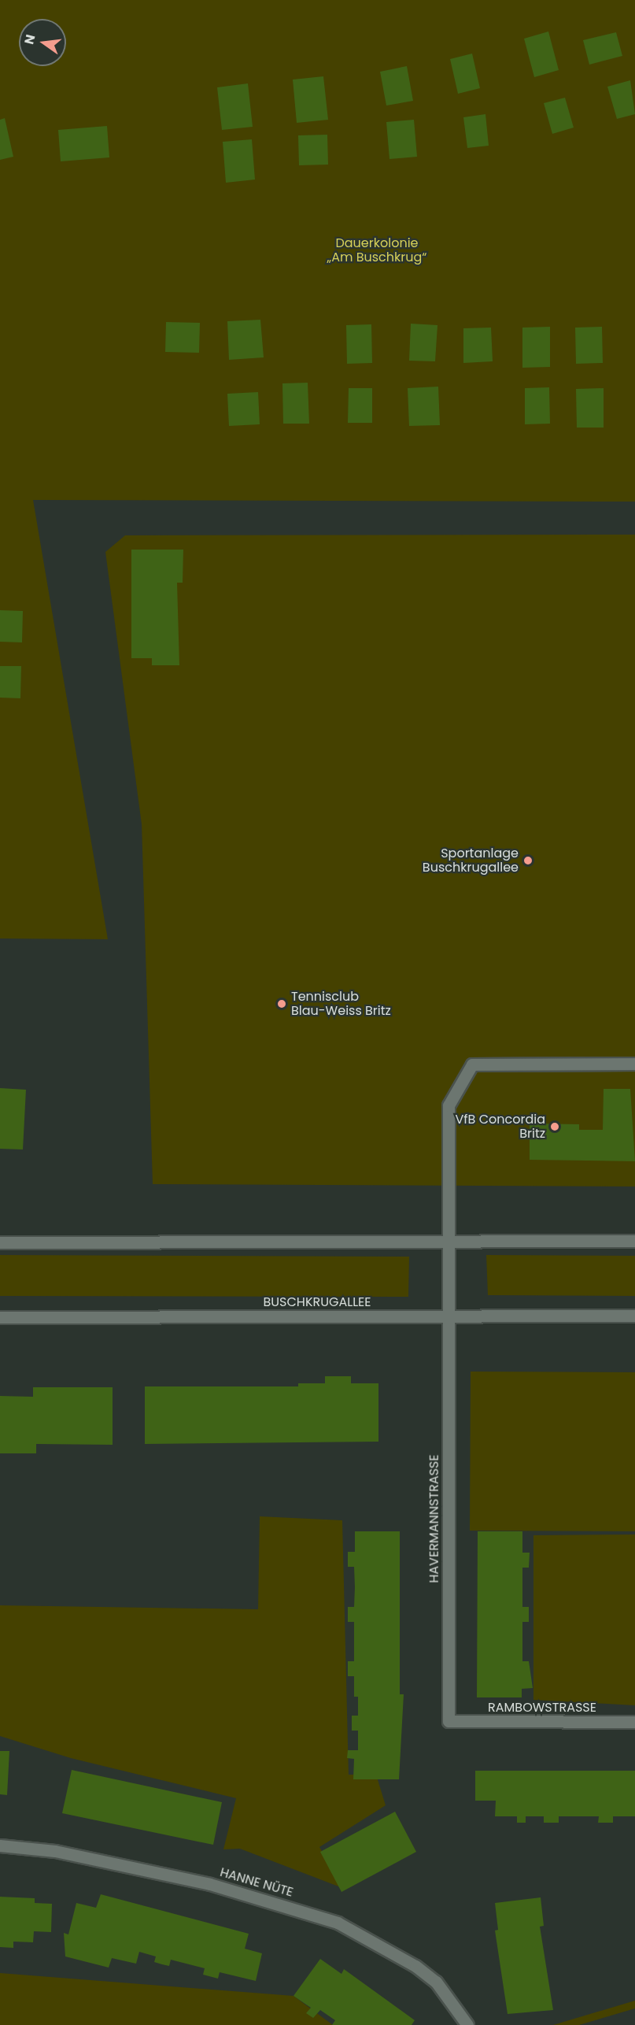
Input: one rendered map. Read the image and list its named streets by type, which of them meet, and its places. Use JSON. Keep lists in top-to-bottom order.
{
  "streets": {
    "main road": [
      "BUSCHKRUGALLEE",
      "HAVERMANNSTRASSE",
      "RAMBOWSTRASSE",
      "HANNE NÜTE"
    ]
  },
  "crossings": [
    ["BUSCHKRUGALLEE", "HAVERMANNSTRASSE"],
    ["HAVERMANNSTRASSE", "RAMBOWSTRASSE"]
  ],
  "parks": ["Dauerkolonie „Am Buschkrug“"],
  "places": ["Sportanlage Buschkrugallee", "Tennisclub Blau-Weiss Britz", "VfB Concordia Britz"],
  "north": "left"
}
